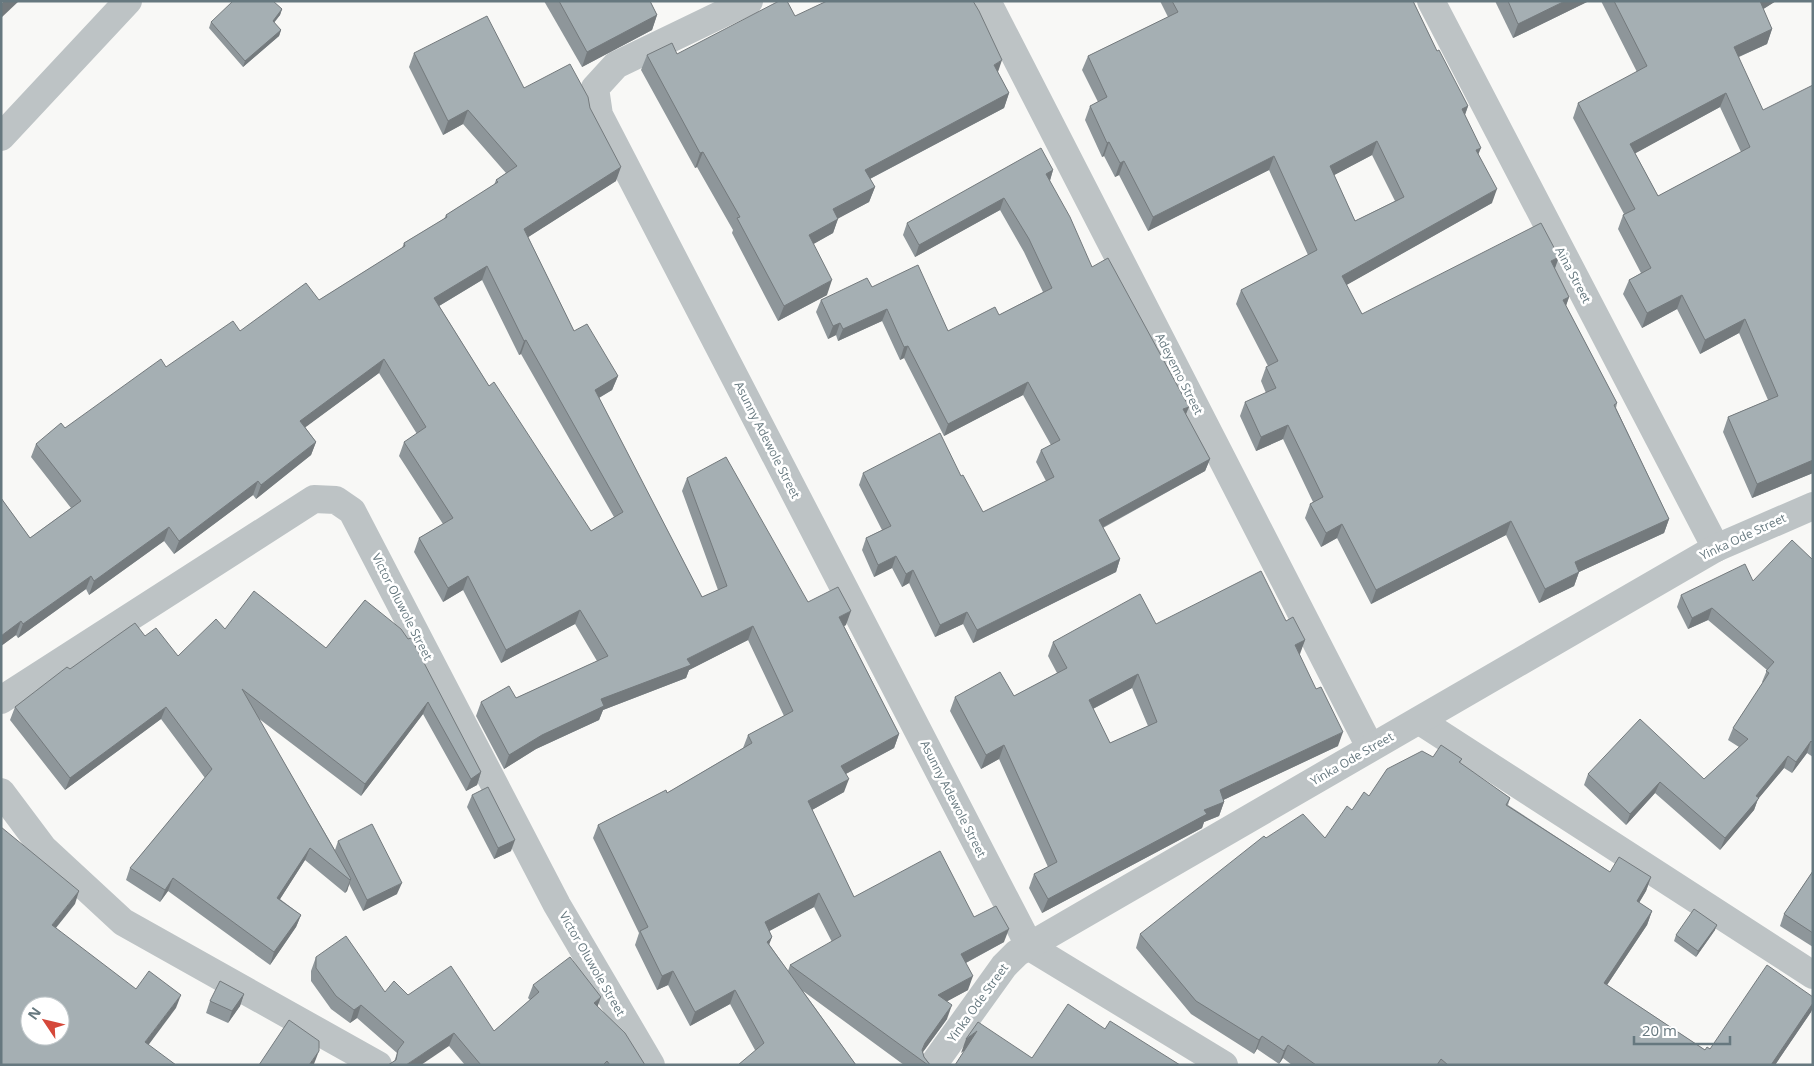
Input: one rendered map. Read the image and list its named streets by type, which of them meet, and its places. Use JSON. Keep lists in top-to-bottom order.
{
  "streets": {
    "street": [
      "Aina Street",
      "Adeyemo Street",
      "Asunny Adewole Street",
      "Yinka Ode Street",
      "Victor Oluwole Street"
    ]
  },
  "crossings": [
    ["Aina Street", "Yinka Ode Street"],
    ["Adeyemo Street", "Yinka Ode Street"],
    ["Asunny Adewole Street", "Yinka Ode Street"]
  ],
  "scale_bar": "20 m",
  "north": "top left"
}
